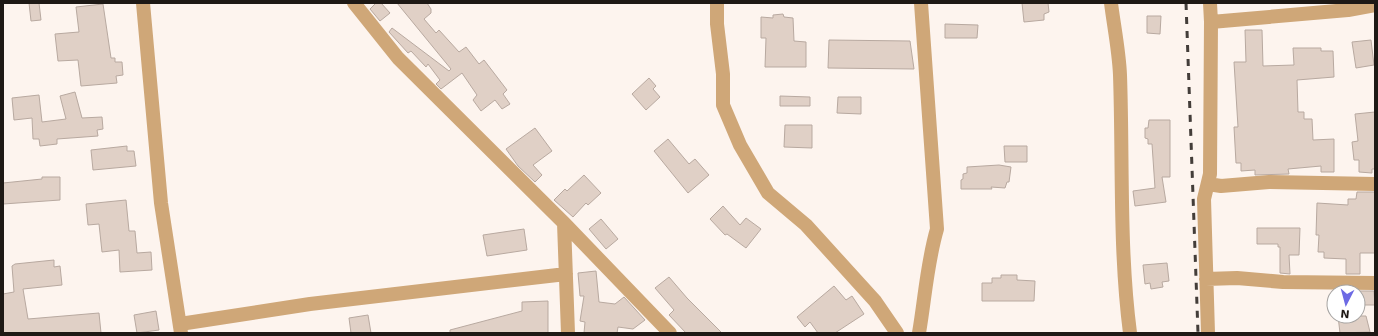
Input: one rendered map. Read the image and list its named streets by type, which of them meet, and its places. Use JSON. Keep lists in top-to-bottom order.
{
  "north": "bottom"
}
